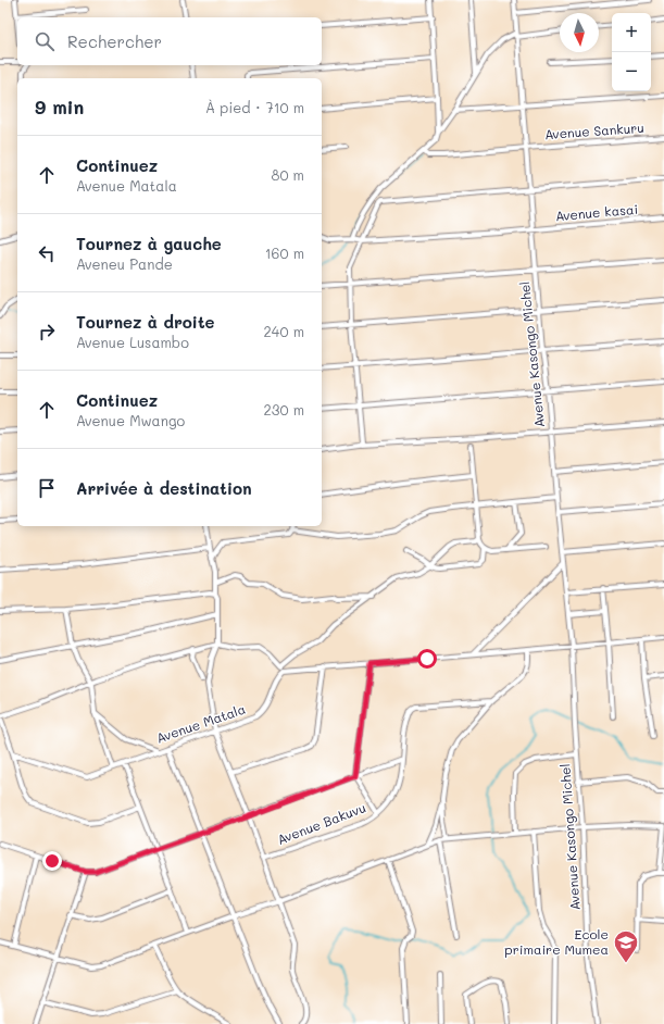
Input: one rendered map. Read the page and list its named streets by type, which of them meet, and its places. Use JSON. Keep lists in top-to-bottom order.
{
  "streets": {
    "street": [
      "Avenue Sankuru",
      "Avenue kasai",
      "Avenue Kasongo Michel",
      "Avenue Matala",
      "Avenue Bakuvu"
    ]
  },
  "crossings": [
    ["Avenue Sankuru", "Avenue Kasongo Michel"],
    ["Avenue kasai", "Avenue Kasongo Michel"]
  ],
  "places": {
    "school or university": ["Ecole primaire Mumea"]
  },
  "north": "bottom",
  "page": {
    "map_buttons": ["+", "−"],
    "search": "Rechercher",
    "heading": ["9 min", "À pied · 710 m"],
    "list": [
      ["Continuez", "Avenue Matala", "80 m"],
      ["Tournez à gauche", "Aveneu Pande", "160 m"],
      ["Tournez à droite", "Avenue Lusambo", "240 m"],
      ["Continuez", "Avenue Mwango", "230 m"],
      "Arrivée à destination"
    ]
  }
}
